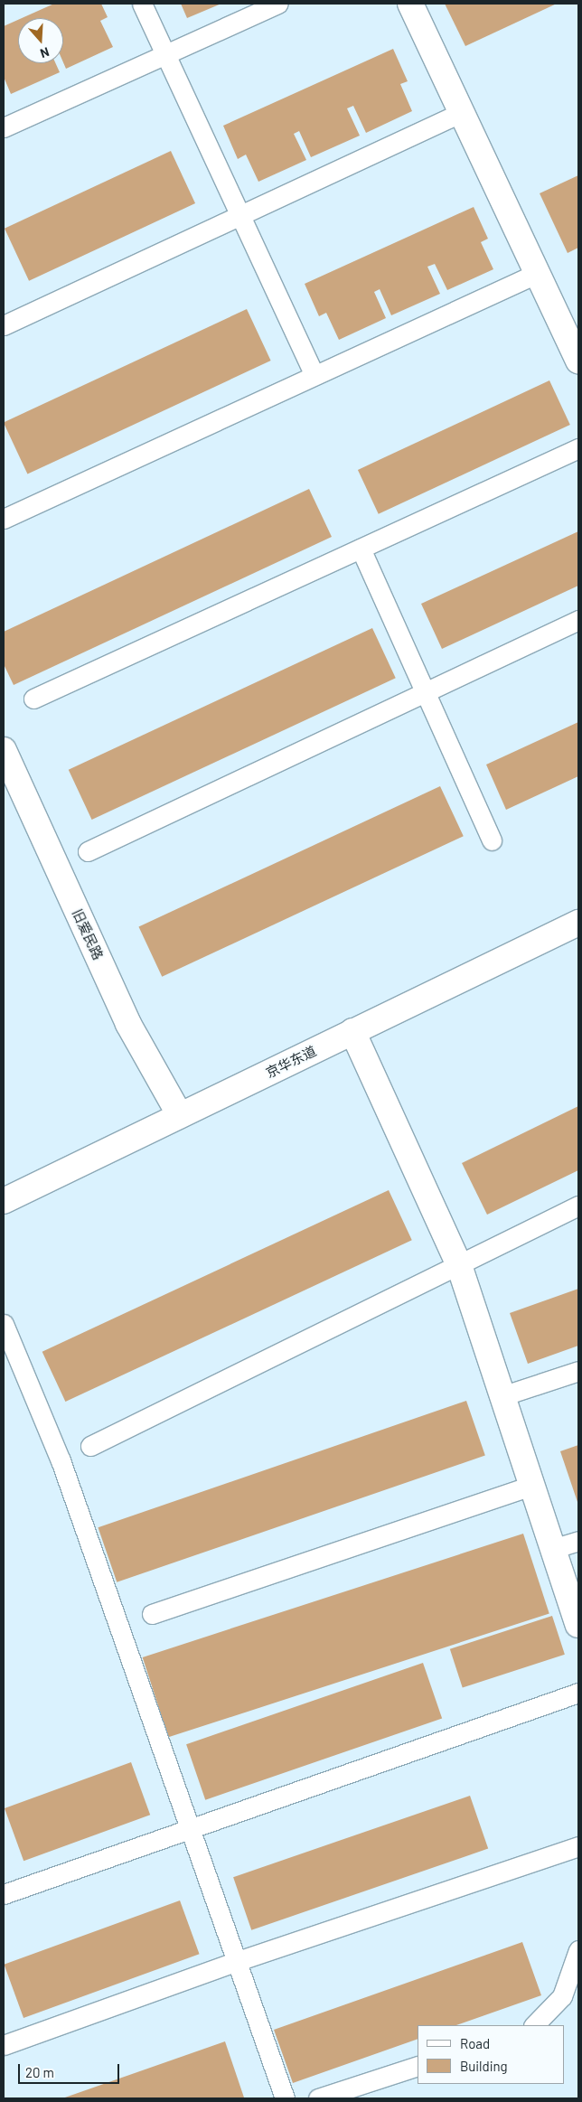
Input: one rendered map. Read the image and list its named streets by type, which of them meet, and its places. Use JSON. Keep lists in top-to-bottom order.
{
  "streets": {
    "street": ["旧爱民路", "京华东道"]
  },
  "crossings": [
    ["旧爱民路", "京华东道"]
  ],
  "legend": ["Road", "Building"],
  "scale_bar": "20 m",
  "north": "bottom"
}
